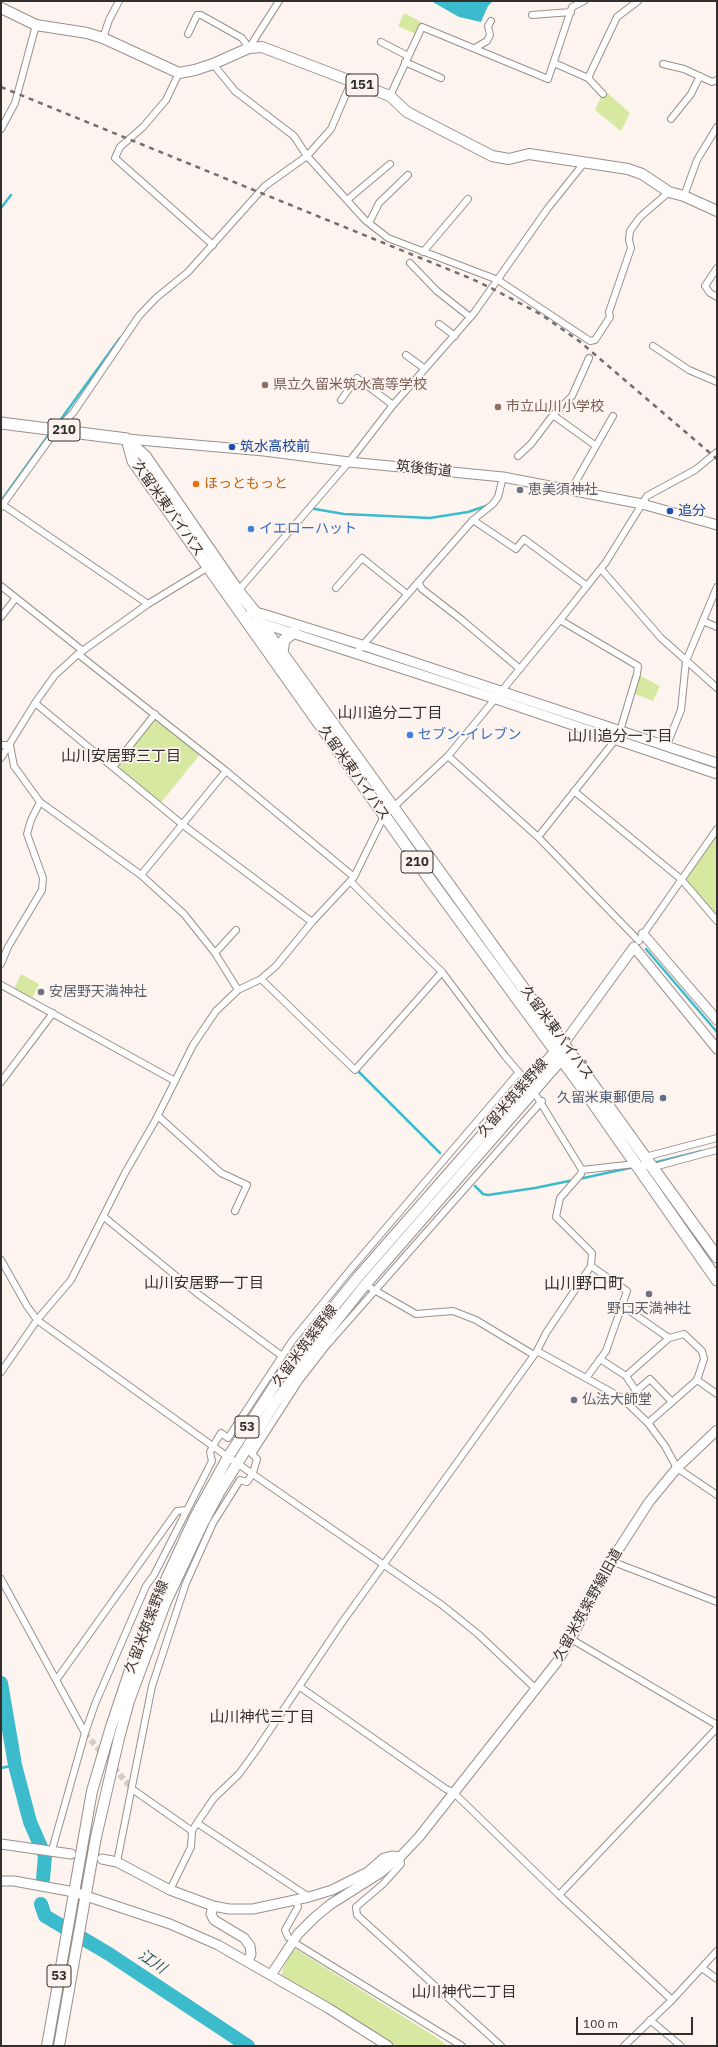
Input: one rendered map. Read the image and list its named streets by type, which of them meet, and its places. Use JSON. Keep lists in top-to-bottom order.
{
  "streets": {
    "highway": ["210", "久留米東バイパス"],
    "main road": ["151", "久留米筑紫野線", "53"],
    "street": ["筑後街道", "久留米筑紫野線旧道"]
  },
  "crossings": [
    ["210", "筑後街道"],
    ["210", "久留米東バイパス"],
    ["筑後街道", "久留米東バイパス"],
    ["久留米東バイパス", "久留米筑紫野線"]
  ],
  "districts": [
    "山川追分二丁目",
    "山川追分一丁目",
    "山川安居野三丁目",
    "山川安居野一丁目",
    "山川野口町",
    "山川神代三丁目",
    "山川神代二丁目"
  ],
  "water": ["江川"],
  "places": [
    "県立久留米筑水高等学校",
    "市立山川小学校",
    "筑水高校前",
    "ほっともっと",
    "恵美須神社",
    "追分",
    "イエローハット",
    "セブン-イレブン",
    "安居野天満神社",
    "久留米東郵便局",
    "野口天満神社",
    "仏法大師堂"
  ],
  "scale_bar": "100 m"
}
